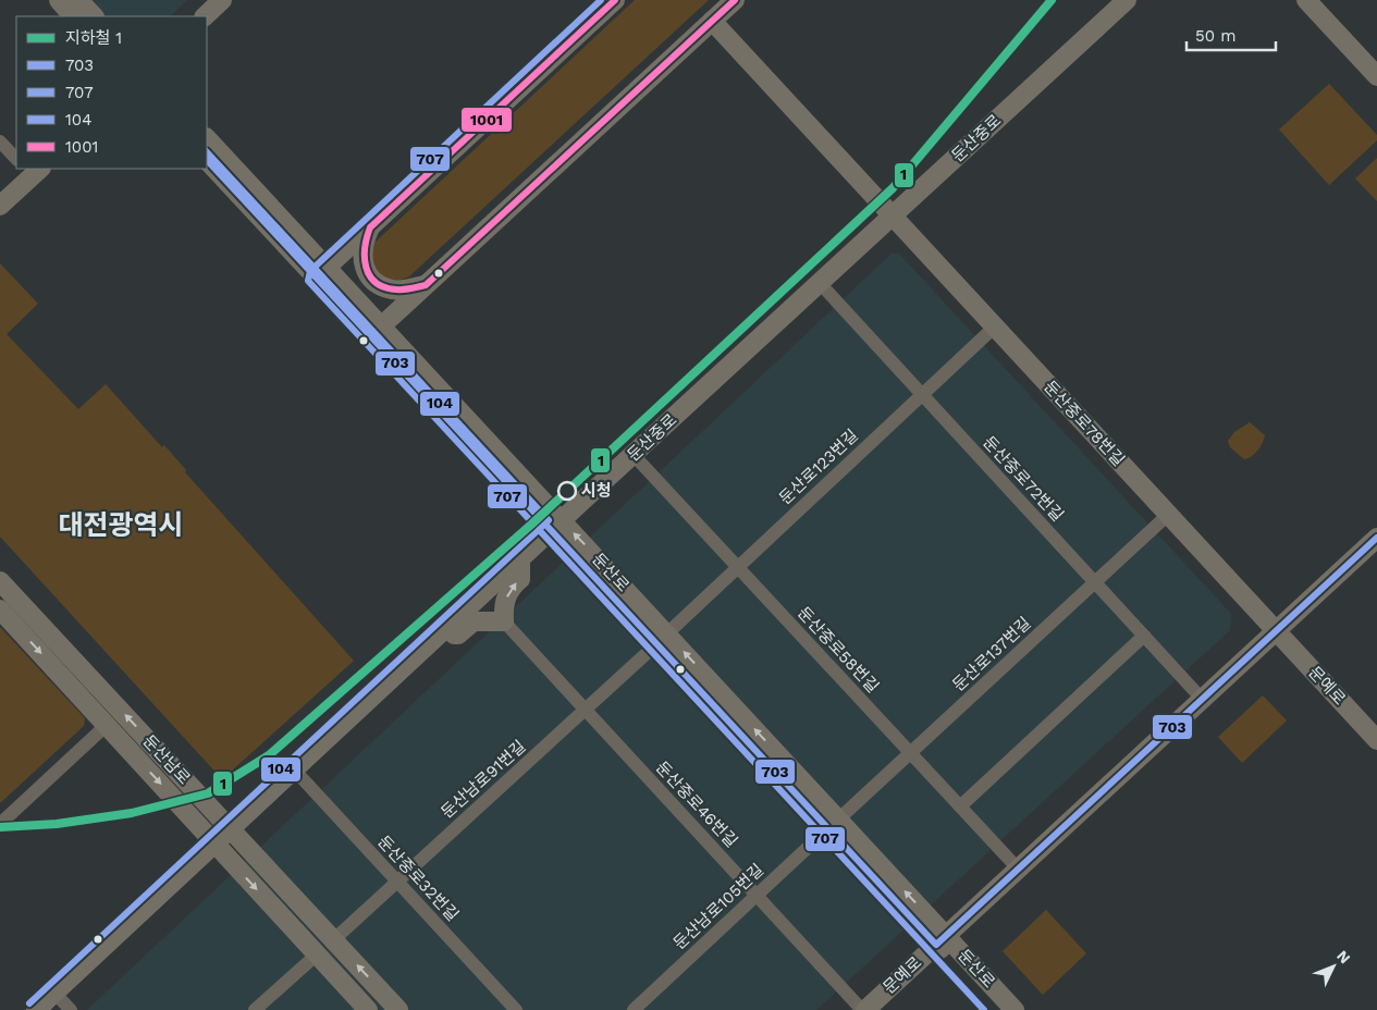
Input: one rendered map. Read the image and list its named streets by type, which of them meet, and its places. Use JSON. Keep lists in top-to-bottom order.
{
  "streets": {
    "main road": [
      "둔산중로",
      "둔산중로78번길",
      "둔산로",
      "문예로",
      "둔산남로"
    ],
    "street": [
      "둔산로123번길",
      "둔산중로72번길",
      "둔산중로58번길",
      "둔산로137번길",
      "둔산남로91번길",
      "둔산중로46번길",
      "둔산중로32번길",
      "둔산남로105번길"
    ]
  },
  "crossings": [
    ["둔산중로", "둔산중로78번길"],
    ["둔산중로", "둔산중로72번길"],
    ["둔산중로", "둔산로"],
    ["둔산중로", "둔산중로58번길"],
    ["둔산중로", "둔산남로"],
    ["둔산중로", "둔산중로32번길"],
    ["둔산중로78번길", "둔산로123번길"],
    ["둔산중로78번길", "둔산로137번길"],
    ["둔산중로78번길", "문예로"],
    ["둔산로123번길", "둔산중로72번길"],
    ["둔산로123번길", "둔산로"],
    ["둔산로123번길", "둔산중로58번길"],
    ["둔산로123번길", "둔산남로91번길"],
    ["둔산중로72번길", "둔산로137번길"],
    ["둔산중로72번길", "문예로"],
    ["둔산로", "둔산로137번길"],
    ["둔산로", "문예로"],
    ["둔산로", "둔산남로91번길"],
    ["둔산로", "둔산남로105번길"],
    ["둔산중로58번길", "둔산로137번길"],
    ["둔산중로58번길", "문예로"],
    ["둔산로137번길", "둔산남로105번길"],
    ["문예로", "둔산중로46번길"],
    ["둔산남로", "둔산남로91번길"],
    ["둔산남로91번길", "둔산중로46번길"],
    ["둔산남로91번길", "둔산중로32번길"],
    ["둔산중로46번길", "둔산남로105번길"]
  ],
  "districts": ["대전광역시"],
  "places": ["시청"],
  "lines": [
    "metro line 1",
    "transit line 707",
    "transit line 1001",
    "transit line 104",
    "transit line 703"
  ],
  "legend": [
    "지하철 1",
    "703",
    "707",
    "104",
    "1001"
  ],
  "scale_bar": "50 m",
  "north": "top right"
}
